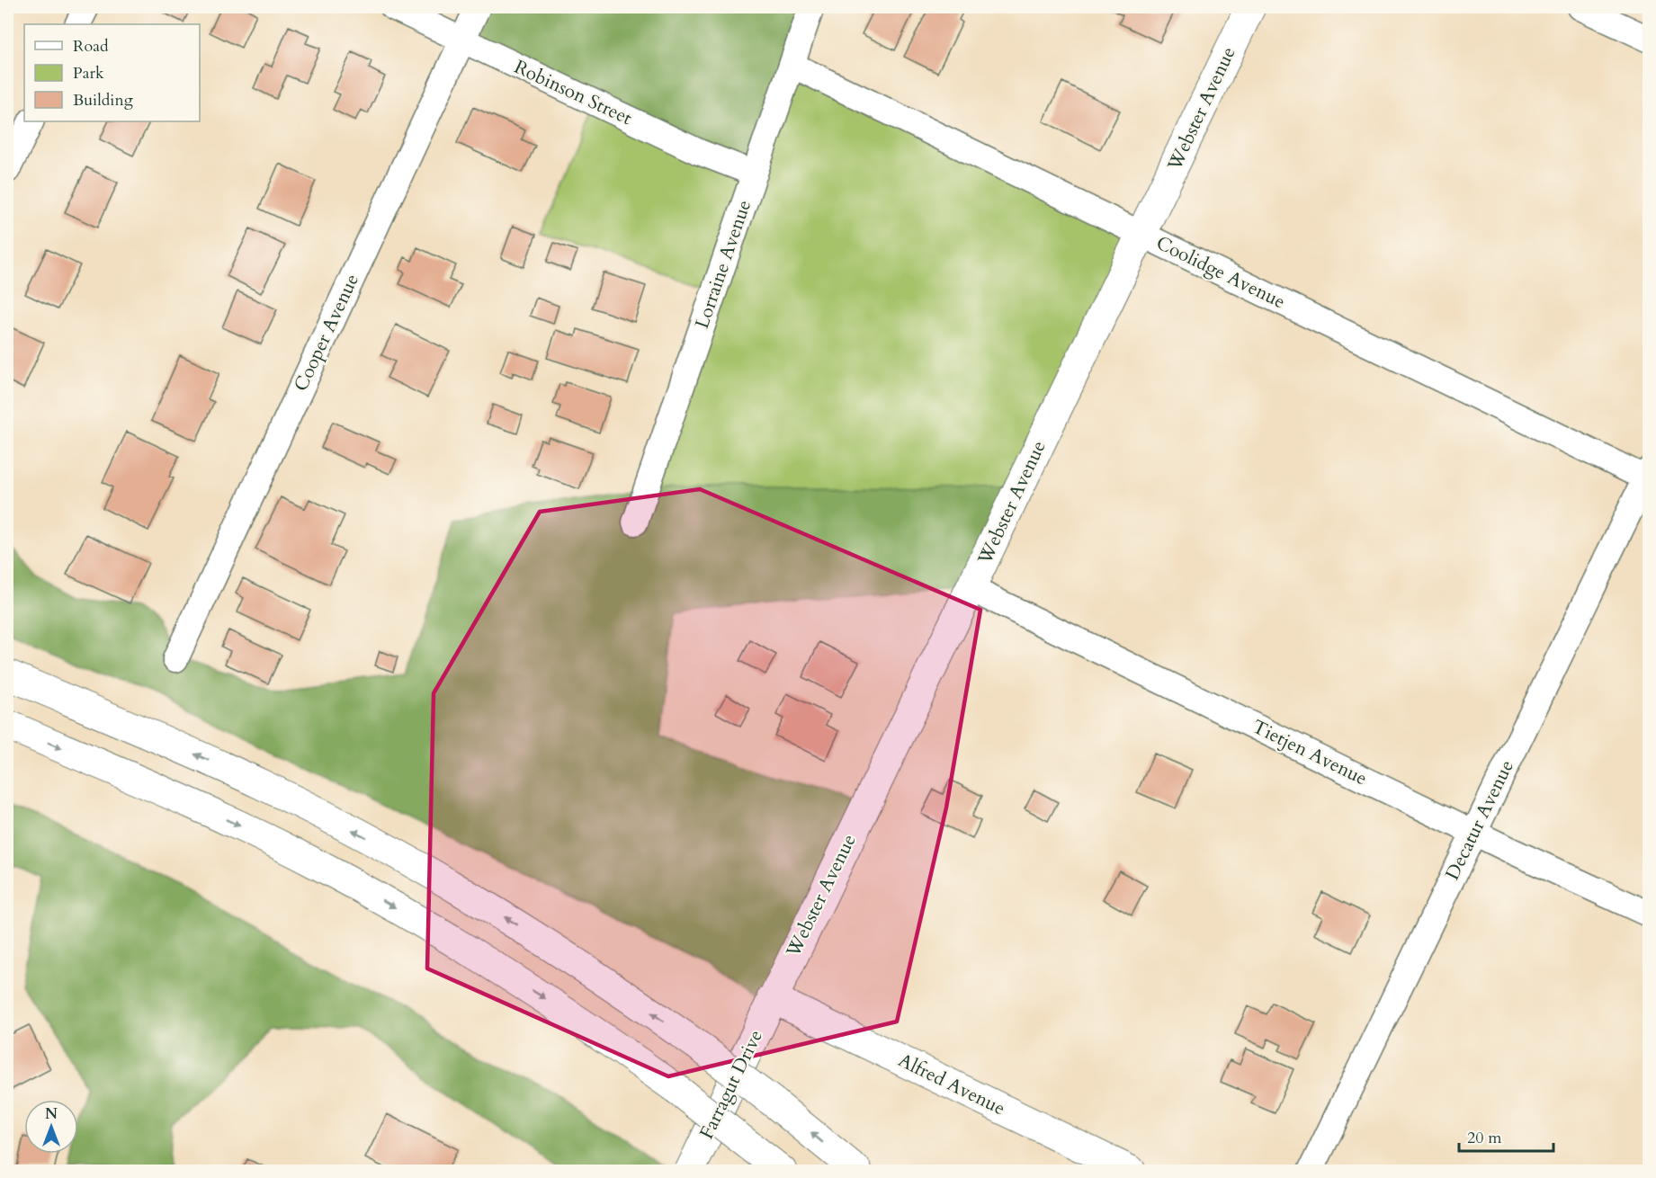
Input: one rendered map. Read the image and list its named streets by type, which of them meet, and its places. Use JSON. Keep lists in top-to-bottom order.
{
  "streets": {
    "main road": ["Webster Avenue", "Farragut Drive", "Alfred Avenue"],
    "street": [
      "Robinson Street",
      "Lorraine Avenue",
      "Coolidge Avenue",
      "Cooper Avenue",
      "Tietjen Avenue",
      "Decatur Avenue"
    ]
  },
  "crossings": [
    ["Robinson Street", "Lorraine Avenue"],
    ["Robinson Street", "Cooper Avenue"],
    ["Webster Avenue", "Coolidge Avenue"],
    ["Webster Avenue", "Tietjen Avenue"],
    ["Webster Avenue", "Farragut Drive"],
    ["Webster Avenue", "Alfred Avenue"],
    ["Lorraine Avenue", "Coolidge Avenue"],
    ["Coolidge Avenue", "Decatur Avenue"],
    ["Tietjen Avenue", "Decatur Avenue"],
    ["Farragut Drive", "Alfred Avenue"]
  ],
  "legend": ["Road", "Park", "Building"],
  "scale_bar": "20 m",
  "north": "top"
}
